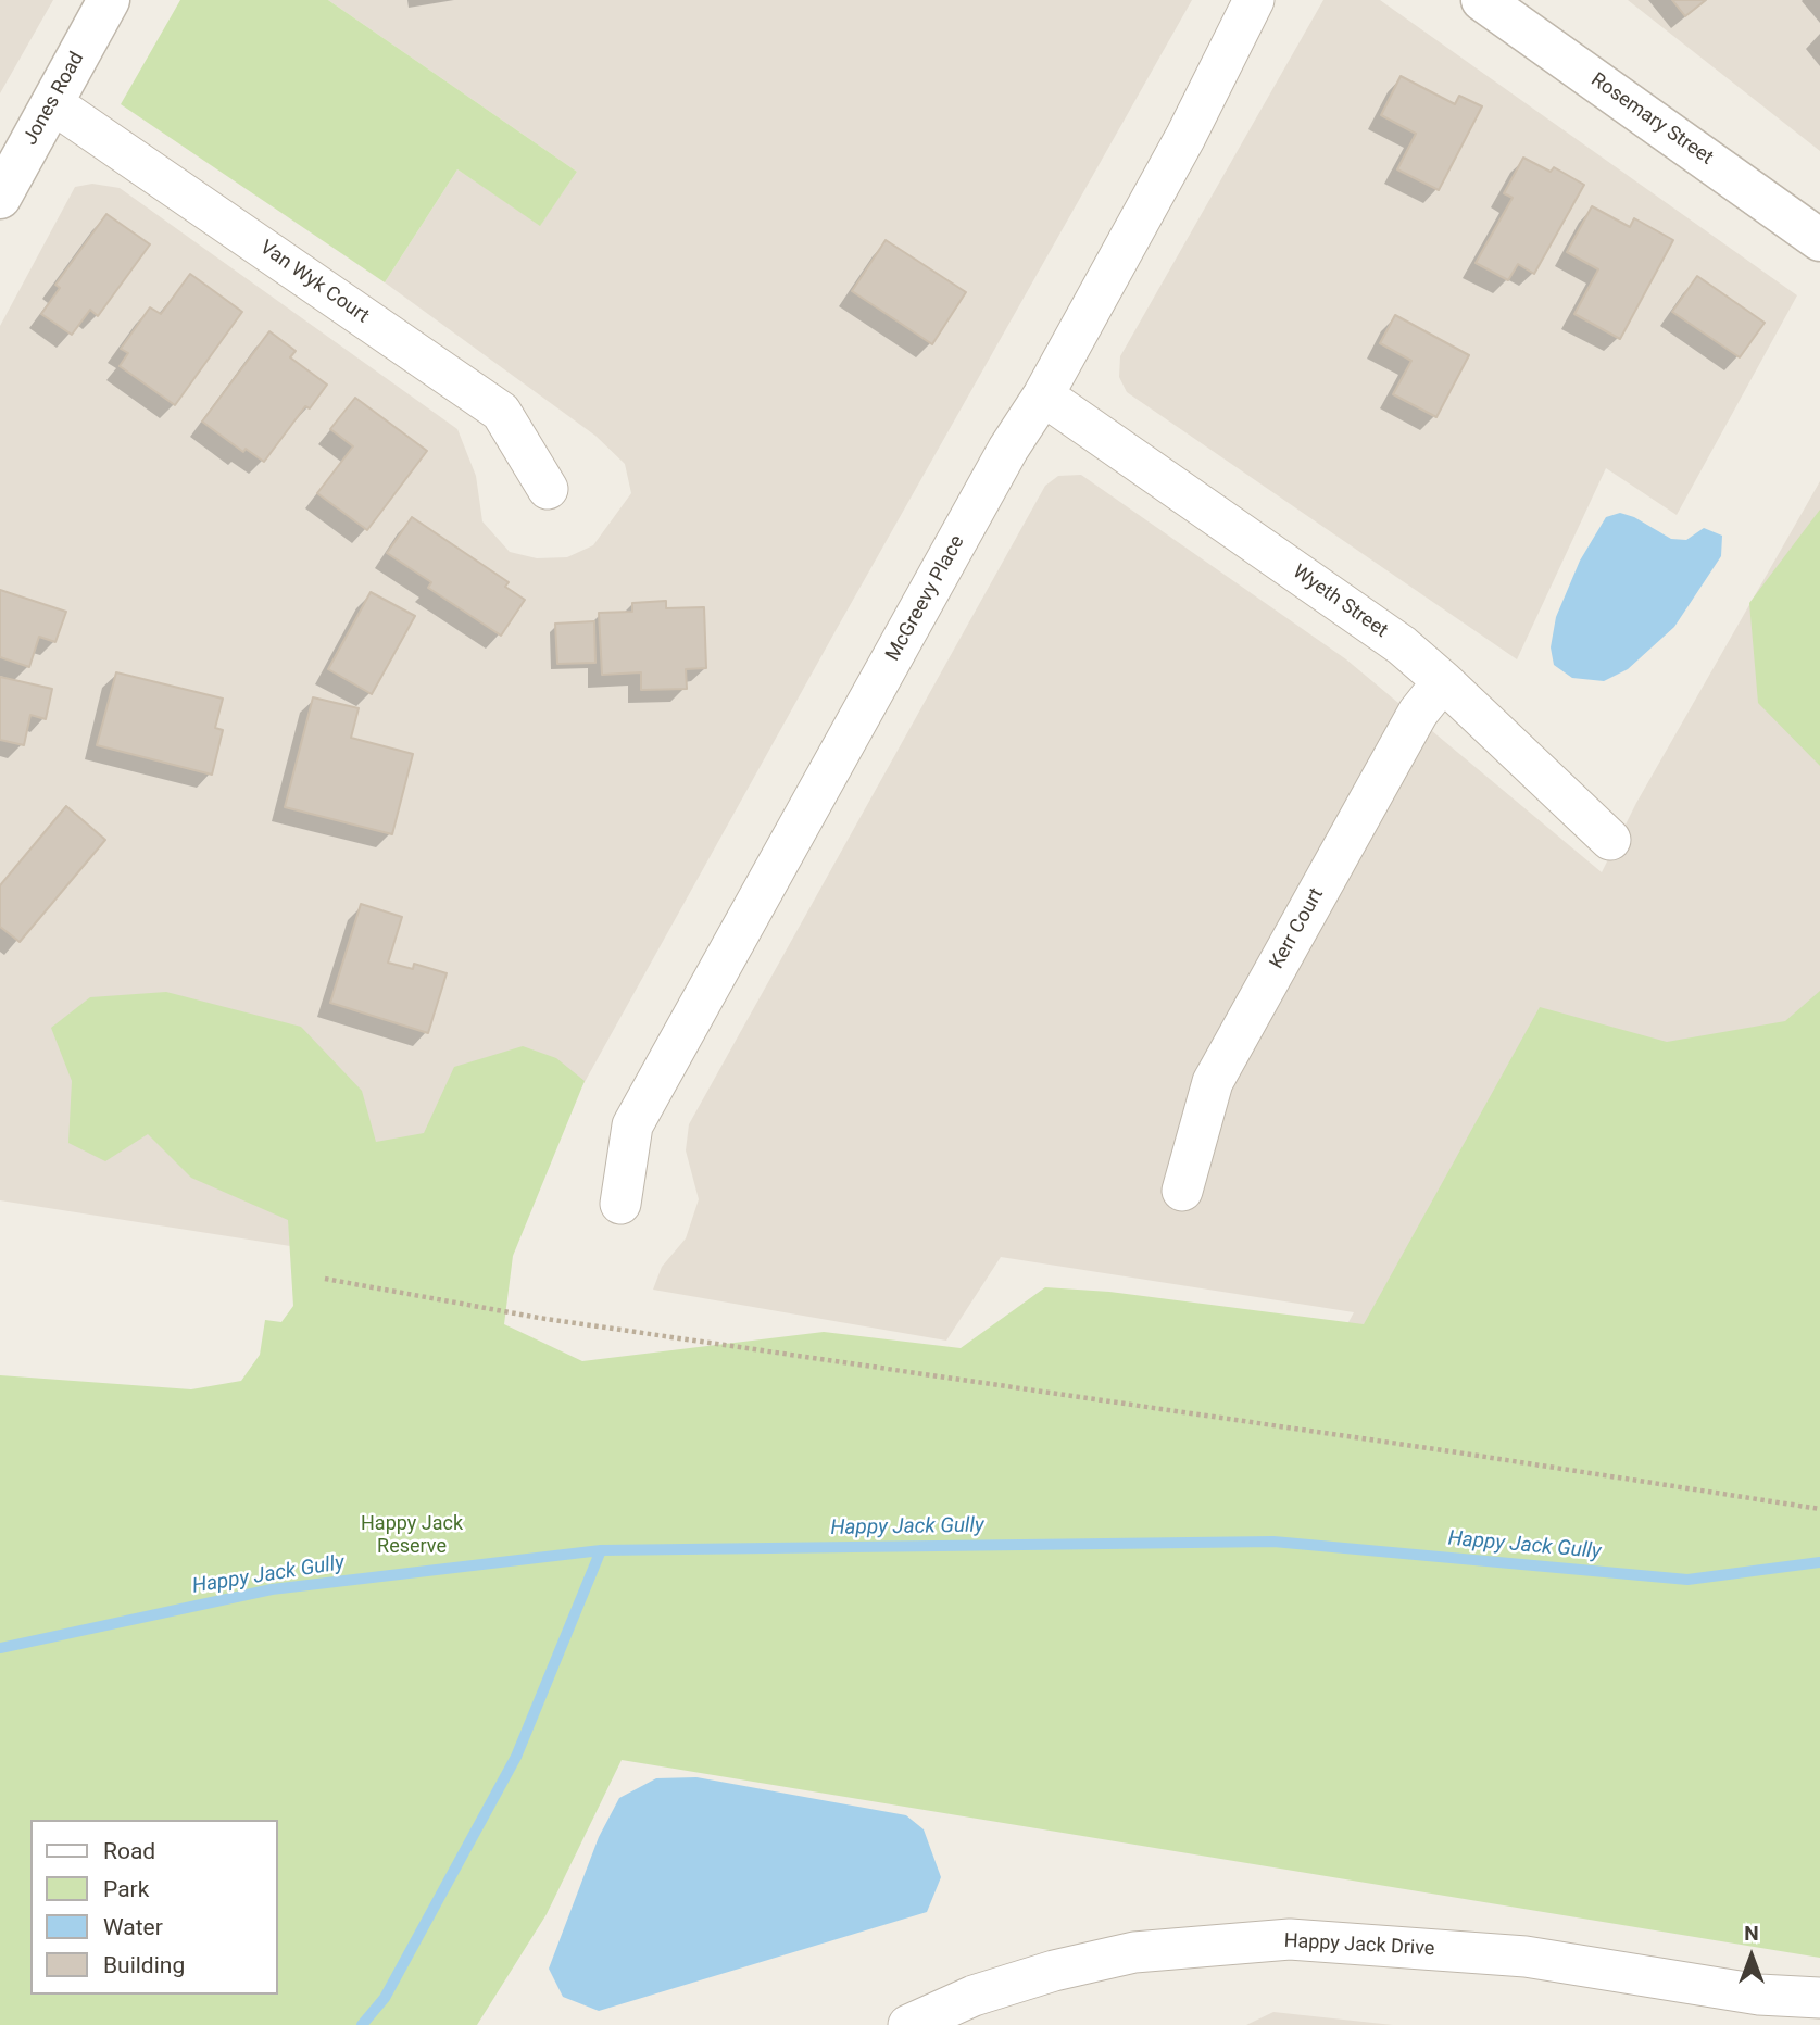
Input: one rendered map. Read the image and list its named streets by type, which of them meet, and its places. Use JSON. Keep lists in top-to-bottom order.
{
  "streets": {
    "street": [
      "Jones Road",
      "Rosemary Street",
      "Van Wyk Court",
      "McGreevy Place",
      "Wyeth Street",
      "Kerr Court",
      "Happy Jack Drive"
    ]
  },
  "crossings": [
    ["Jones Road", "Van Wyk Court"],
    ["McGreevy Place", "Wyeth Street"],
    ["Wyeth Street", "Kerr Court"]
  ],
  "water": ["Happy Jack Gully"],
  "parks": ["Happy Jack Reserve"],
  "legend": [
    "Road",
    "Park",
    "Water",
    "Building"
  ],
  "north": "top"
}
